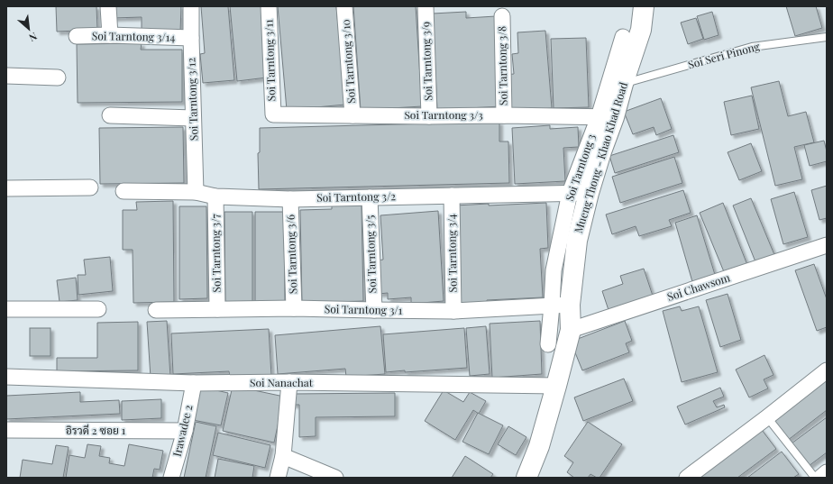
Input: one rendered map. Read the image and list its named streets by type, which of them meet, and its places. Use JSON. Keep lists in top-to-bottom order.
{
  "streets": {
    "street": [
      "Soi Tarntong 3/14",
      "Soi Tarntong 3/11",
      "Soi Tarntong 3/10",
      "Soi Tarntong 3/9",
      "Soi Tarntong 3/8",
      "Soi Tarntong 3/12",
      "Soi Tarntong 3/3",
      "Mueng Thong - Khao Khad Road",
      "Soi Tarntong 3",
      "Soi Tarntong 3/2",
      "Soi Tarntong 3/7",
      "Soi Tarntong 3/4",
      "Soi Tarntong 3/6",
      "Soi Tarntong 3/5",
      "Soi Chawsom",
      "Soi Tarntong 3/1",
      "Soi Nanachat",
      "อิรวดี 2 ซอย 1",
      "Irawadee 2"
    ],
    "lane": ["Soi Seri Pinong"]
  },
  "crossings": [
    ["Soi Tarntong 3/14", "Soi Tarntong 3/12"],
    ["Soi Seri Pinong", "Mueng Thong - Khao Khad Road"],
    ["Soi Tarntong 3/11", "Soi Tarntong 3/3"],
    ["Soi Tarntong 3/10", "Soi Tarntong 3/3"],
    ["Soi Tarntong 3/9", "Soi Tarntong 3/3"],
    ["Soi Tarntong 3/8", "Soi Tarntong 3/3"],
    ["Soi Tarntong 3/12", "Soi Tarntong 3/2"],
    ["Soi Tarntong 3/3", "Mueng Thong - Khao Khad Road"],
    ["Soi Tarntong 3/3", "Soi Tarntong 3"],
    ["Mueng Thong - Khao Khad Road", "Soi Tarntong 3"],
    ["Mueng Thong - Khao Khad Road", "Soi Tarntong 3/2"],
    ["Mueng Thong - Khao Khad Road", "Soi Chawsom"],
    ["Mueng Thong - Khao Khad Road", "Soi Tarntong 3/1"],
    ["Mueng Thong - Khao Khad Road", "Soi Nanachat"],
    ["Soi Tarntong 3", "Soi Tarntong 3/2"],
    ["Soi Tarntong 3", "Soi Tarntong 3/1"],
    ["Soi Tarntong 3/2", "Soi Tarntong 3/7"],
    ["Soi Tarntong 3/2", "Soi Tarntong 3/4"],
    ["Soi Tarntong 3/2", "Soi Tarntong 3/6"],
    ["Soi Tarntong 3/2", "Soi Tarntong 3/5"],
    ["Soi Tarntong 3/7", "Soi Tarntong 3/1"],
    ["Soi Tarntong 3/4", "Soi Tarntong 3/1"],
    ["Soi Tarntong 3/6", "Soi Tarntong 3/1"],
    ["Soi Tarntong 3/5", "Soi Tarntong 3/1"],
    ["Soi Nanachat", "Irawadee 2"],
    ["อิรวดี 2 ซอย 1", "Irawadee 2"]
  ],
  "north": "bottom right"
}
